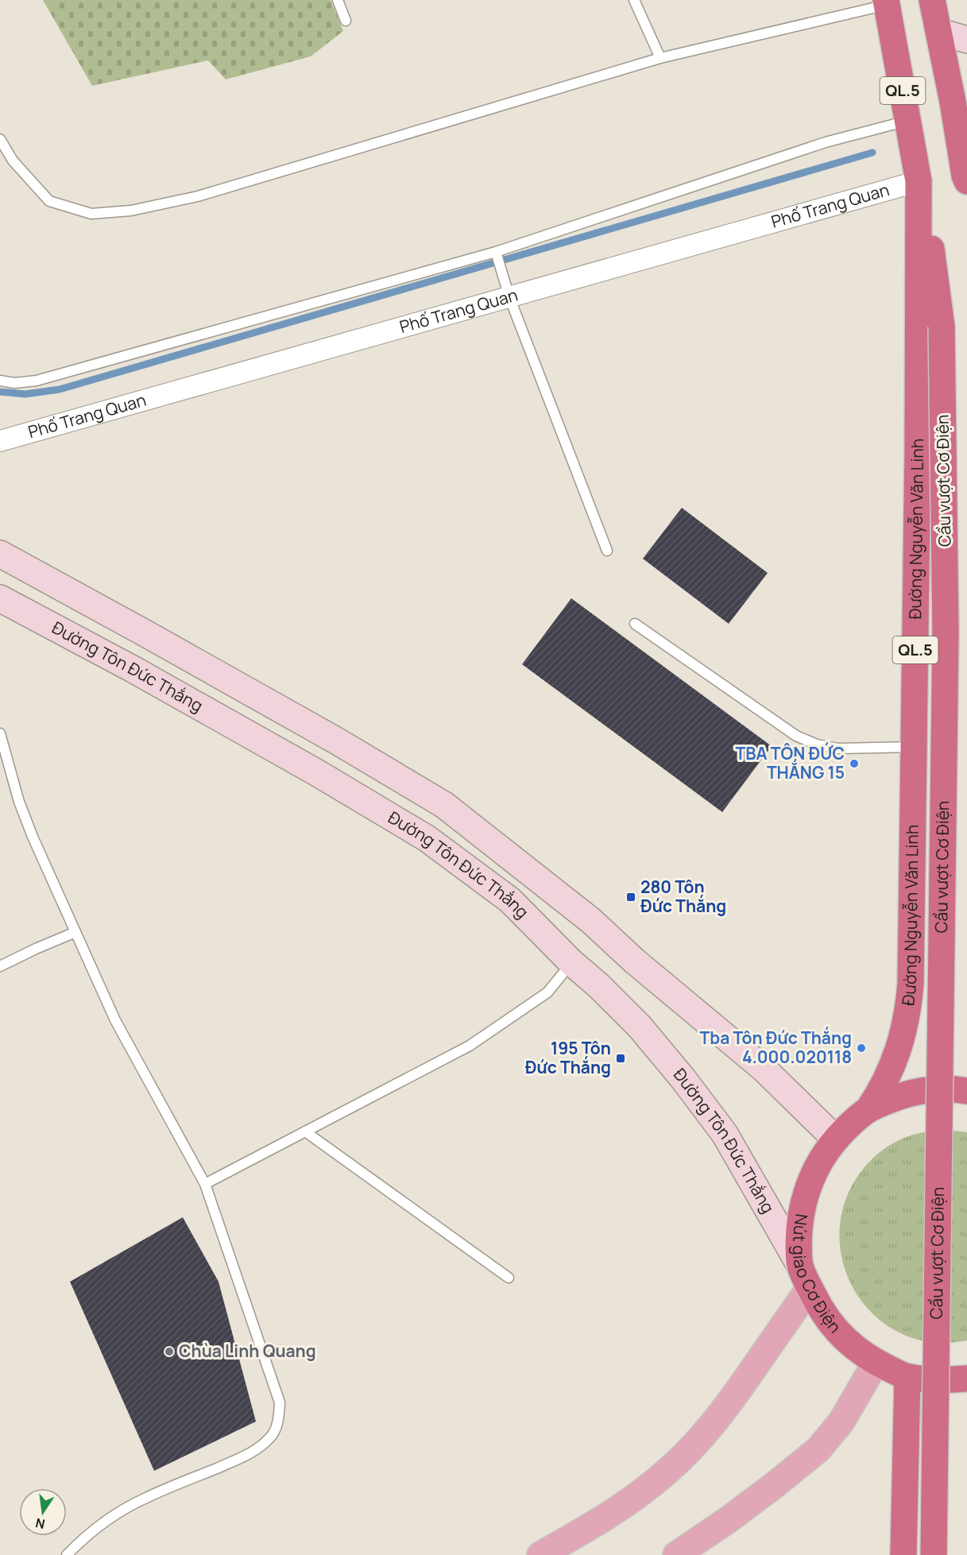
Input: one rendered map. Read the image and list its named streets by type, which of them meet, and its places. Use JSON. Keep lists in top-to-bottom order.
{
  "streets": {
    "highway": [
      "QL.5",
      "Cầu vượt Cơ Điện",
      "Đường Nguyễn Văn Linh",
      "Nút giao Cơ Điện"
    ],
    "main road": ["Đường Tôn Đức Thắng"],
    "street": ["Phố Trang Quan"]
  },
  "crossings": [
    ["Phố Trang Quan", "Cầu vượt Cơ Điện"],
    ["Phố Trang Quan", "Đường Nguyễn Văn Linh"],
    ["Cầu vượt Cơ Điện", "Đường Nguyễn Văn Linh"],
    ["Đường Nguyễn Văn Linh", "Nút giao Cơ Điện"],
    ["Đường Tôn Đức Thắng", "Nút giao Cơ Điện"]
  ],
  "places": {
    "other": ["TBA TÔN ĐỨC THẮNG 15", "Tba Tôn Đức Thắng 4.000.020118", "Chùa Linh Quang"],
    "transit": ["280 Tôn Đức Thắng", "195 Tôn Đức Thắng"]
  },
  "north": "bottom"
}
